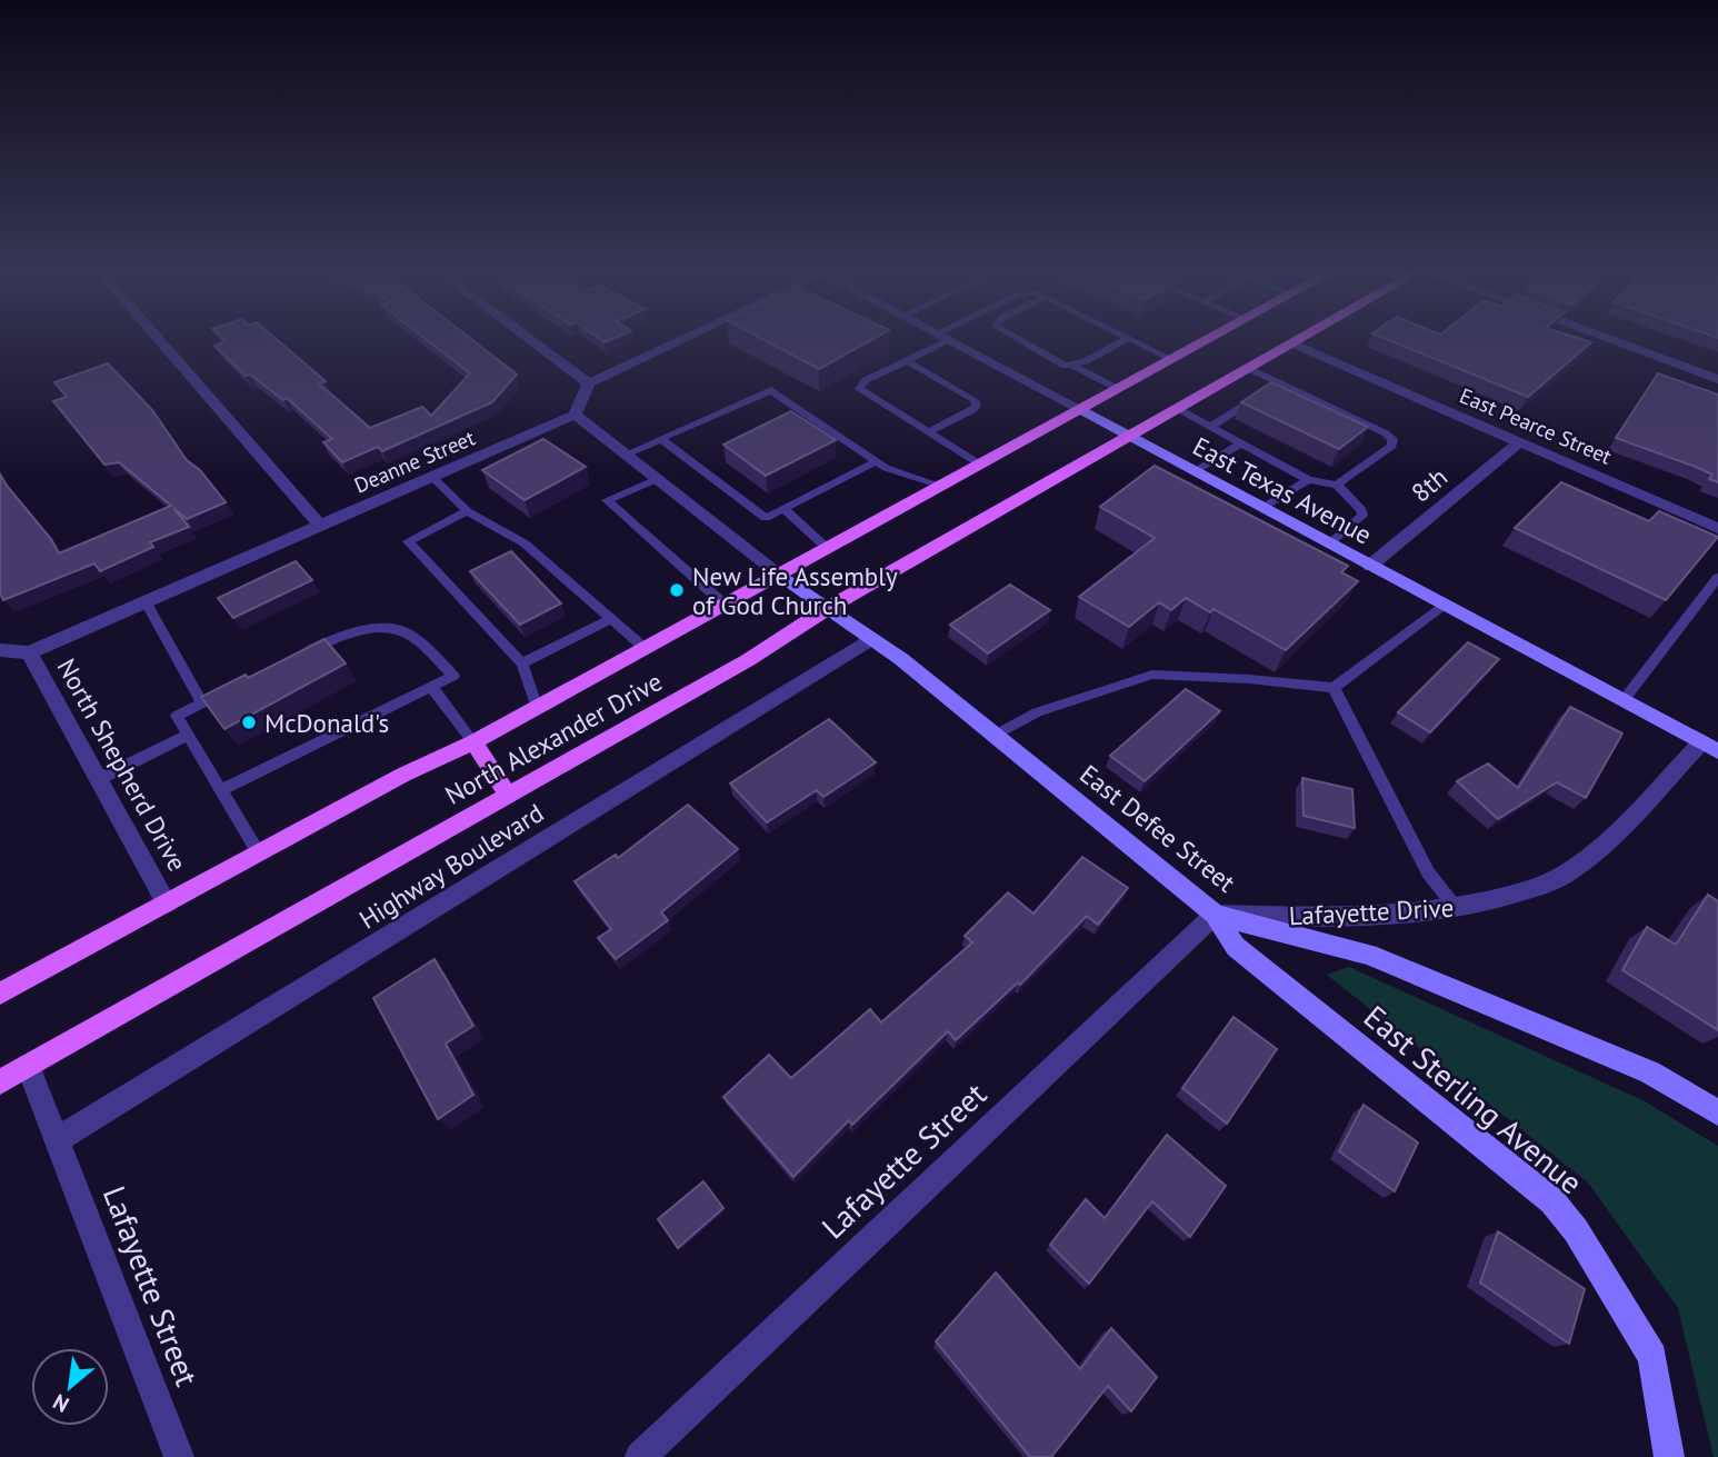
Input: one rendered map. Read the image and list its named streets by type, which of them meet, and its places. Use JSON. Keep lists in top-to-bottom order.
{
  "streets": {
    "main road": [
      "East Texas Avenue",
      "North Alexander Drive",
      "East Defee Street",
      "East Sterling Avenue"
    ],
    "street": [
      "East Pearce Street",
      "Deanne Street",
      "8th",
      "North Shepherd Drive",
      "Highway Boulevard",
      "Lafayette Drive",
      "Lafayette Street"
    ]
  },
  "crossings": [
    ["East Pearce Street", "8th"],
    ["East Pearce Street", "North Alexander Drive"],
    ["Deanne Street", "North Shepherd Drive"],
    ["8th", "East Texas Avenue"],
    ["East Texas Avenue", "North Alexander Drive"],
    ["East Texas Avenue", "Lafayette Drive"],
    ["North Alexander Drive", "North Shepherd Drive"],
    ["North Alexander Drive", "East Defee Street"],
    ["East Defee Street", "Highway Boulevard"],
    ["East Defee Street", "Lafayette Drive"],
    ["East Defee Street", "East Sterling Avenue"],
    ["East Defee Street", "Lafayette Street"],
    ["Highway Boulevard", "Lafayette Street"],
    ["Lafayette Drive", "East Sterling Avenue"],
    ["Lafayette Drive", "Lafayette Street"],
    ["East Sterling Avenue", "Lafayette Street"]
  ],
  "places": ["New Life Assembly of God Church", "McDonald's"],
  "north": "bottom left"
}
